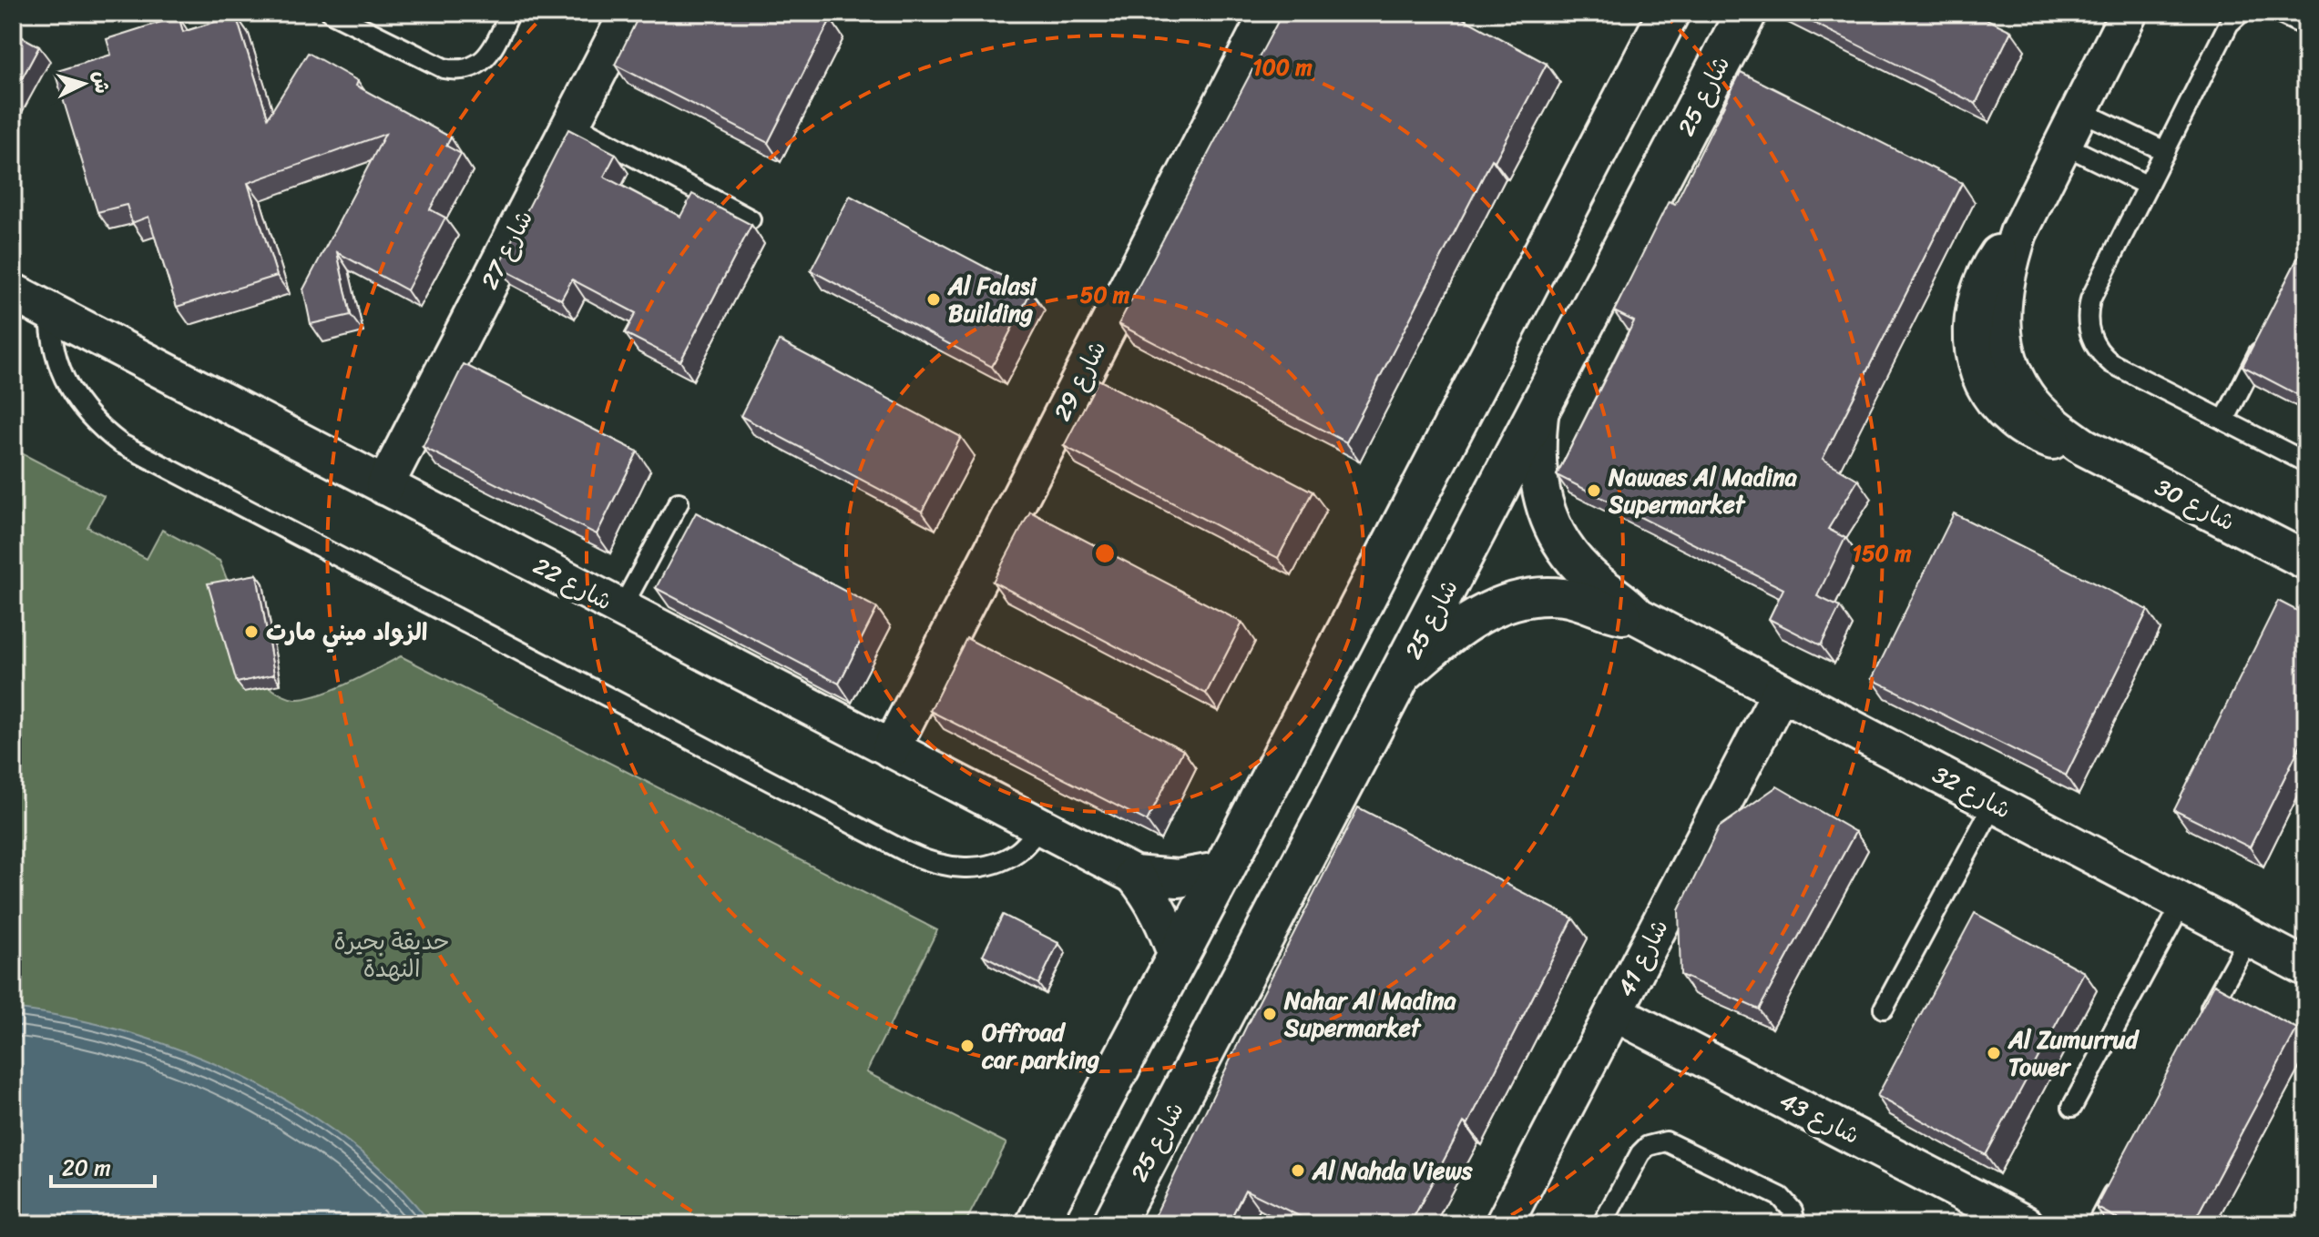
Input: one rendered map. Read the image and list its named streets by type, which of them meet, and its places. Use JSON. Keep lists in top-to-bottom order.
{
  "streets": {
    "street": [
      "شارع 25",
      "شارع 27",
      "شارع 29",
      "شارع 30",
      "شارع 22",
      "شارع 32",
      "شارع 41",
      "شارع 43"
    ]
  },
  "crossings": [
    ["شارع 25", "شارع 32"],
    ["شارع 27", "شارع 22"],
    ["شارع 29", "شارع 22"],
    ["شارع 32", "شارع 41"],
    ["شارع 41", "شارع 43"]
  ],
  "parks": ["حديقة بحيرة النهدة"],
  "places": [
    "Al Falasi Building",
    "Nawaes Al Madina Supermarket",
    "الزواد ميني مارت",
    "Nahar Al Madina Supermarket",
    "Offroad car parking",
    "Al Zumurrud Tower",
    "Al Nahda Views"
  ],
  "scale_bar": "20 m",
  "north": "right",
  "rings": ["100 m", "50 m", "150 m"]
}
